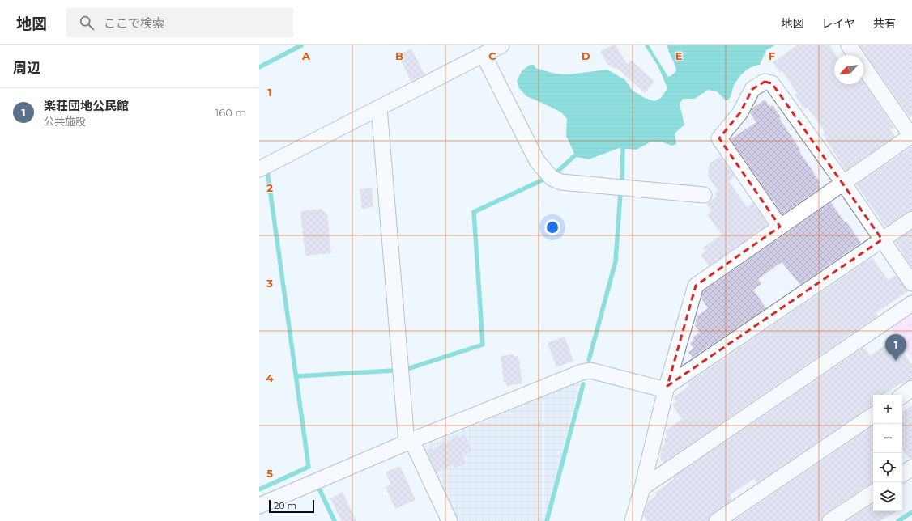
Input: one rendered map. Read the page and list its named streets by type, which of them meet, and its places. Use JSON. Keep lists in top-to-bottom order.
{
  "scale_bar": "20 m",
  "north": "bottom left",
  "page": {
    "header": "地図",
    "search": "ここで検索",
    "nav": ["地図", "レイヤ", "共有"],
    "heading": "周辺",
    "list": [
      {
        "mark": "1",
        "name": "楽荘団地公民館",
        "note": "公共施設",
        "value": "160 m"
      }
    ],
    "pins": "1",
    "map_buttons": ["+", "−"],
    "scale": "20 m"
  },
  "grid": {
    "columns": [
      "A",
      "B",
      "C",
      "D",
      "E",
      "F"
    ],
    "rows": [
      "1",
      "2",
      "3",
      "4",
      "5"
    ]
  }
}
